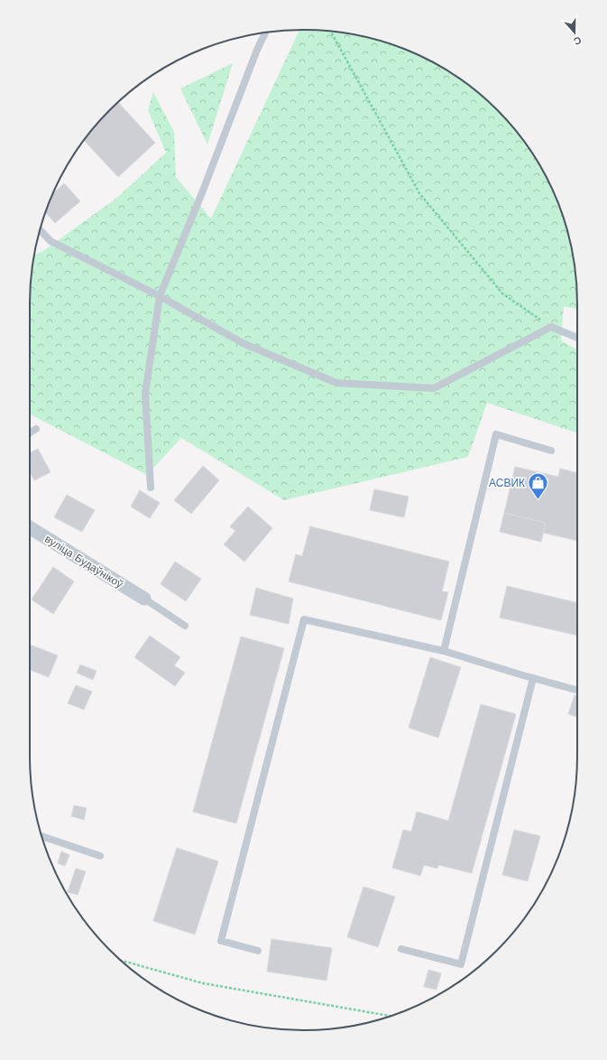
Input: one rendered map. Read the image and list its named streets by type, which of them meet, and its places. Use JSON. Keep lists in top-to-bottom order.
{
  "streets": {
    "street": ["вуліца Будаўнікоў"]
  },
  "places": {
    "shop": ["АСВИК"]
  },
  "north": "bottom"
}
